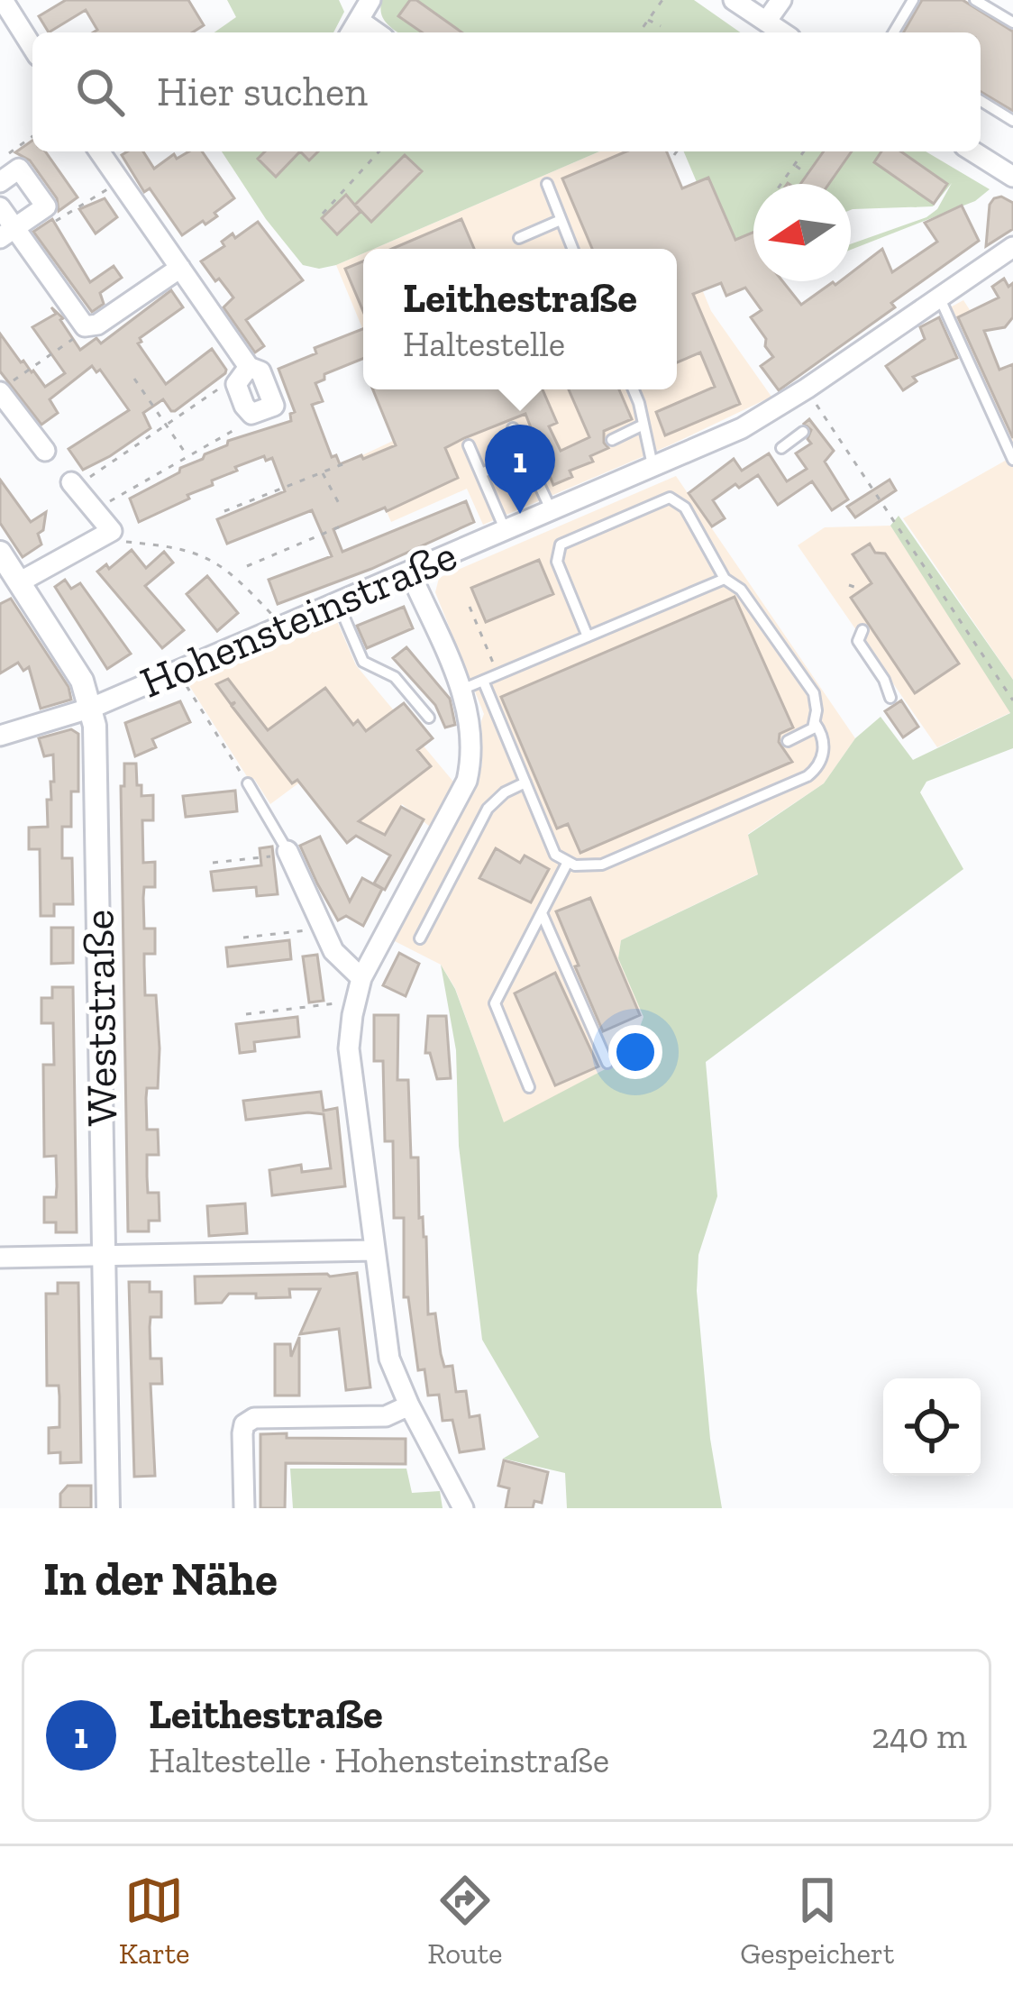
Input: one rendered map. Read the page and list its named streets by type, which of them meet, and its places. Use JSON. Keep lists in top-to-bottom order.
{
  "streets": {
    "street": ["Hohensteinstraße", "Weststraße"]
  },
  "crossings": [
    ["Hohensteinstraße", "Weststraße"]
  ],
  "north": "left",
  "page": {
    "search": "Hier suchen",
    "popup": ["Leithestraße", "Haltestelle"],
    "pins": "1",
    "heading": "In der Nähe",
    "list": [
      {
        "mark": "1",
        "name": "Leithestraße",
        "note": "Haltestelle · Hohensteinstraße",
        "value": "240 m"
      }
    ],
    "nav": ["Karte", "Route", "Gespeichert"]
  }
}
